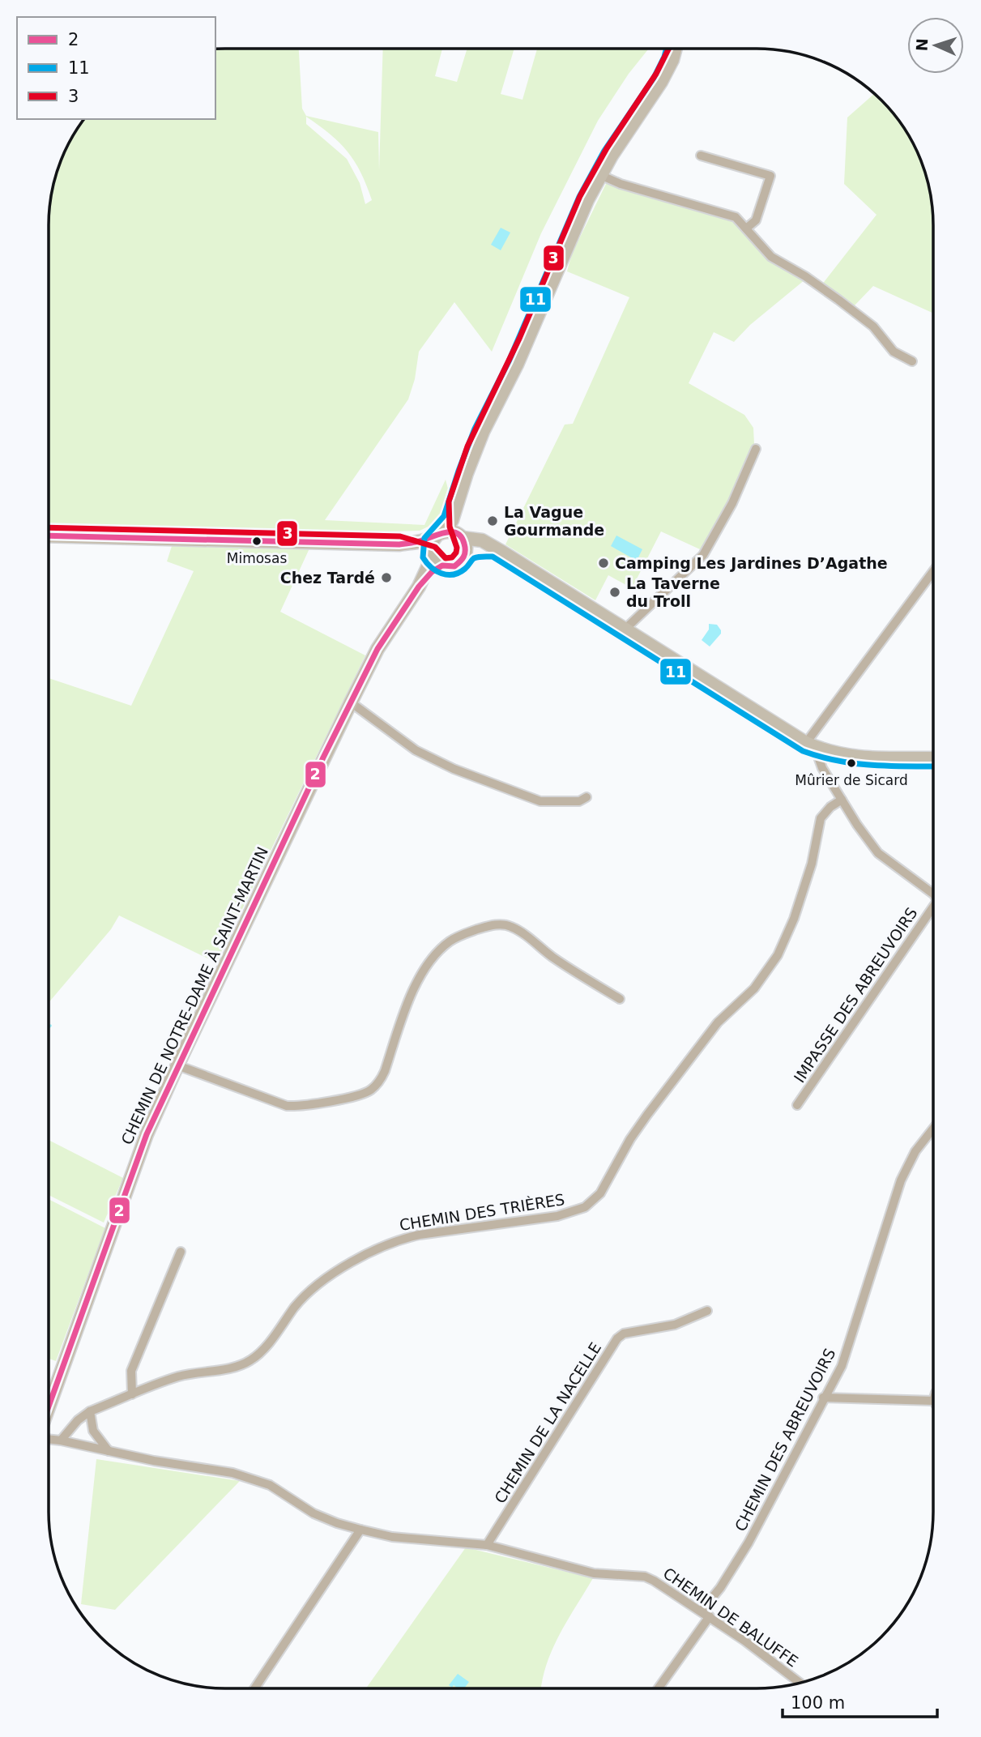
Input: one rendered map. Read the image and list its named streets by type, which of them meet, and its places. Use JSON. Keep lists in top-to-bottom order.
{
  "streets": {
    "street": [
      "IMPASSE DES ABREUVOIRS",
      "CHEMIN DE NOTRE-DAME À SAINT-MARTIN",
      "CHEMIN DES TRIÈRES",
      "CHEMIN DE LA NACELLE",
      "CHEMIN DES ABREUVOIRS",
      "CHEMIN DE BALUFFE"
    ]
  },
  "crossings": [
    ["CHEMIN DES TRIÈRES", "CHEMIN DE BALUFFE"],
    ["CHEMIN DE LA NACELLE", "CHEMIN DE BALUFFE"],
    ["CHEMIN DES ABREUVOIRS", "CHEMIN DE BALUFFE"]
  ],
  "places": [
    "La Vague Gourmande",
    "Mimosas",
    "Camping Les Jardines D’Agathe",
    "Chez Tardé",
    "La Taverne du Troll",
    "Mûrier de Sicard"
  ],
  "lines": ["transit line 11", "transit line 3", "transit line 2"],
  "legend": ["2", "11", "3"],
  "scale_bar": "100 m",
  "north": "left"
}
